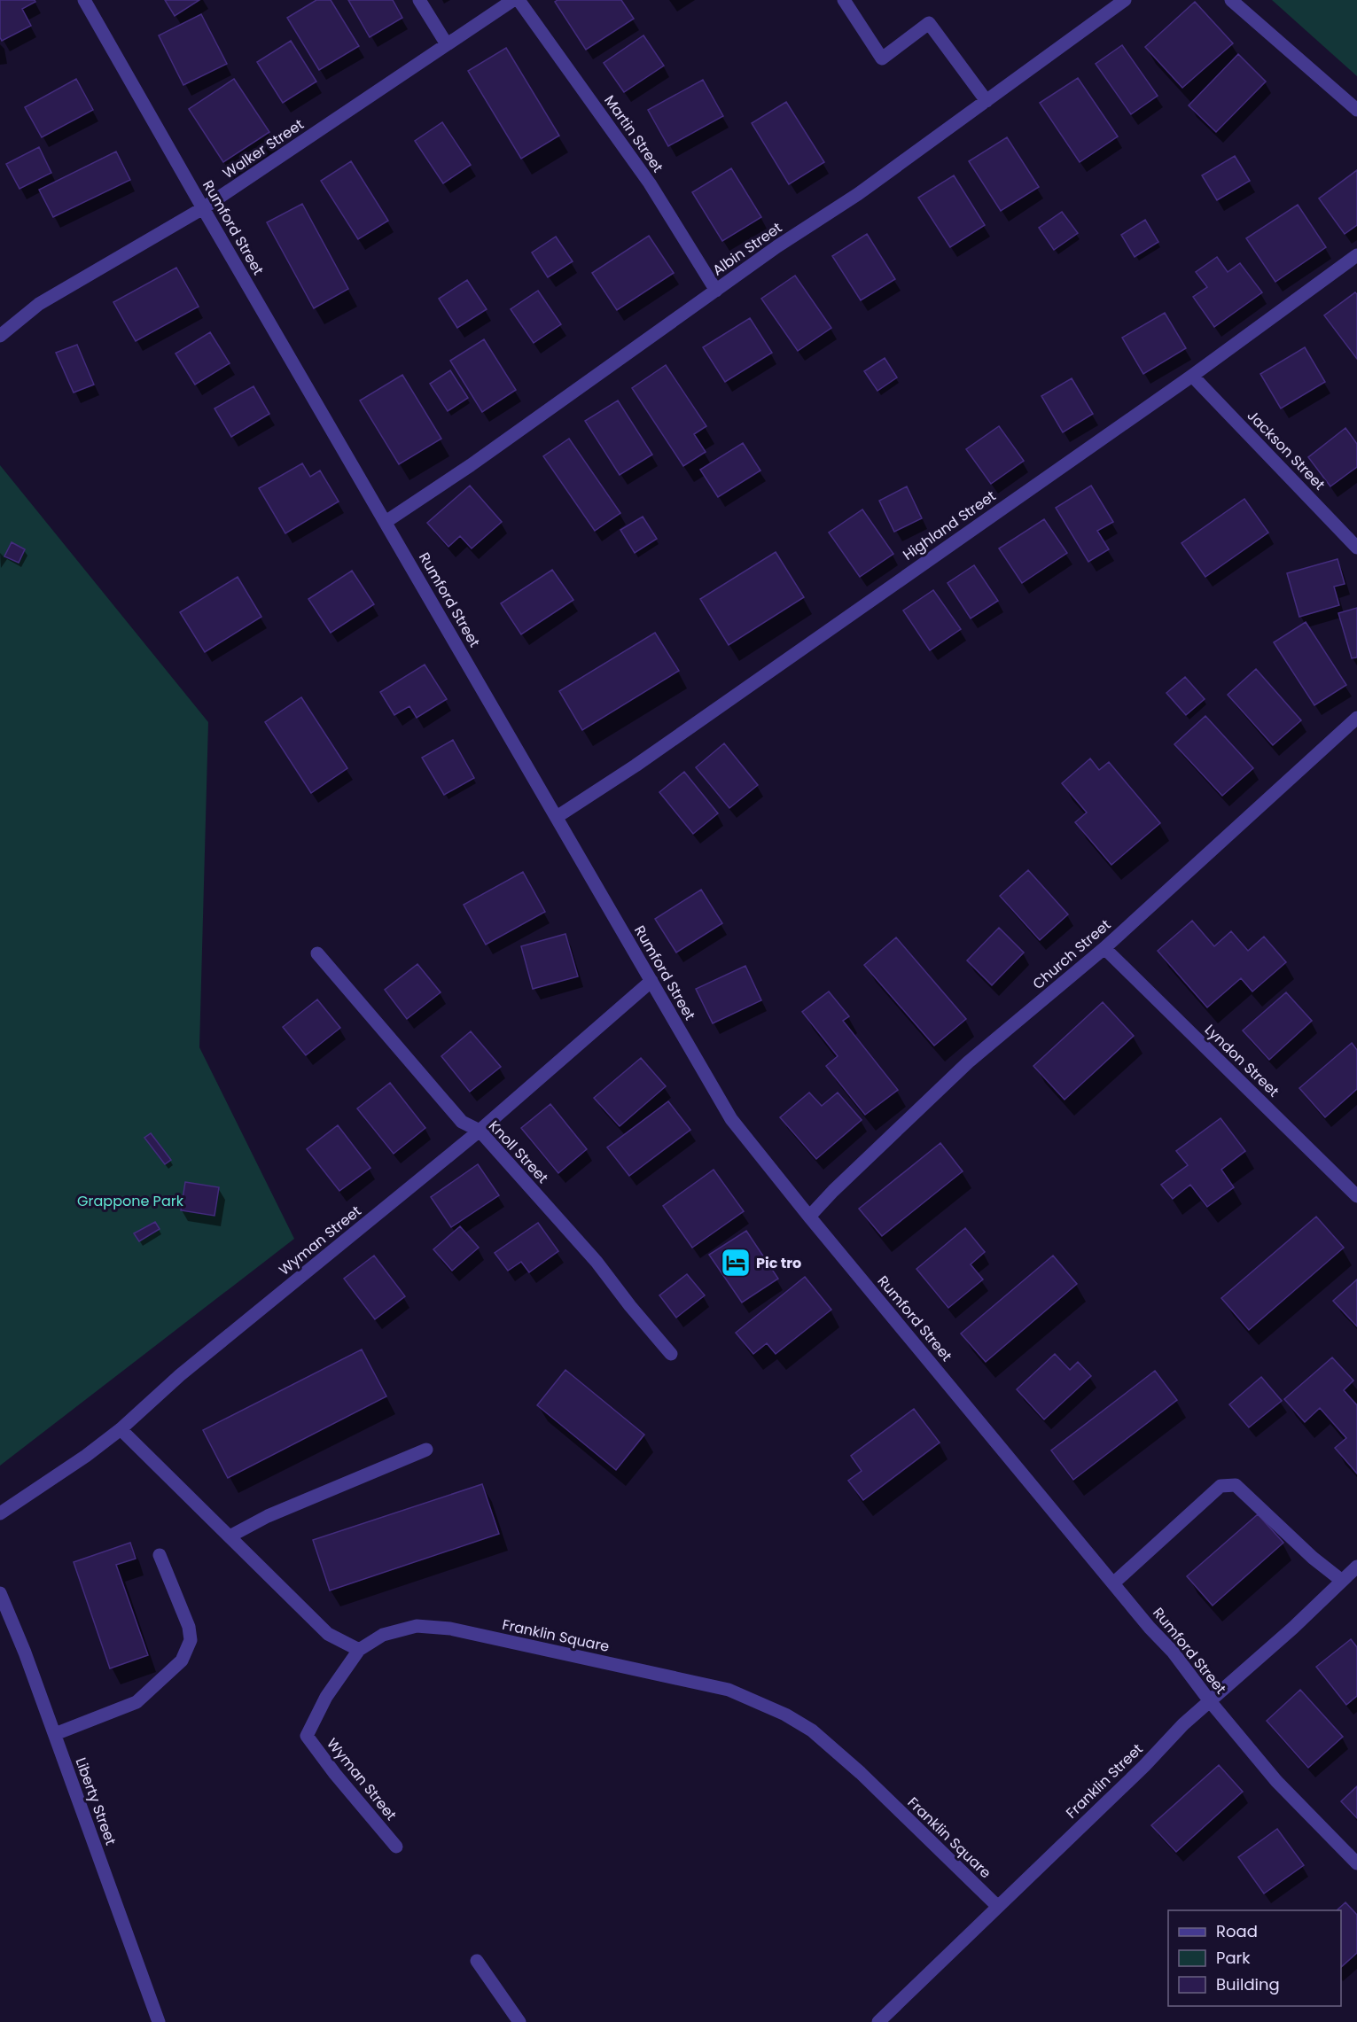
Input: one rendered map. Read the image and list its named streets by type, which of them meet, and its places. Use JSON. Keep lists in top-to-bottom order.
{
  "streets": {
    "street": [
      "Martin Street",
      "Walker Street",
      "Rumford Street",
      "Albin Street",
      "Jackson Street",
      "Highland Street",
      "Church Street",
      "Lyndon Street",
      "Knoll Street",
      "Wyman Street",
      "Franklin Square",
      "Franklin Street",
      "Liberty Street"
    ]
  },
  "crossings": [
    ["Martin Street", "Albin Street"],
    ["Walker Street", "Rumford Street"],
    ["Rumford Street", "Albin Street"],
    ["Rumford Street", "Highland Street"],
    ["Rumford Street", "Church Street"],
    ["Rumford Street", "Wyman Street"],
    ["Rumford Street", "Franklin Street"],
    ["Jackson Street", "Highland Street"],
    ["Church Street", "Lyndon Street"],
    ["Knoll Street", "Wyman Street"],
    ["Wyman Street", "Franklin Square"],
    ["Franklin Square", "Franklin Street"]
  ],
  "parks": ["Grappone Park"],
  "places": {
    "hotel": ["Pic tro"]
  },
  "legend": ["Road", "Park", "Building"]
}
